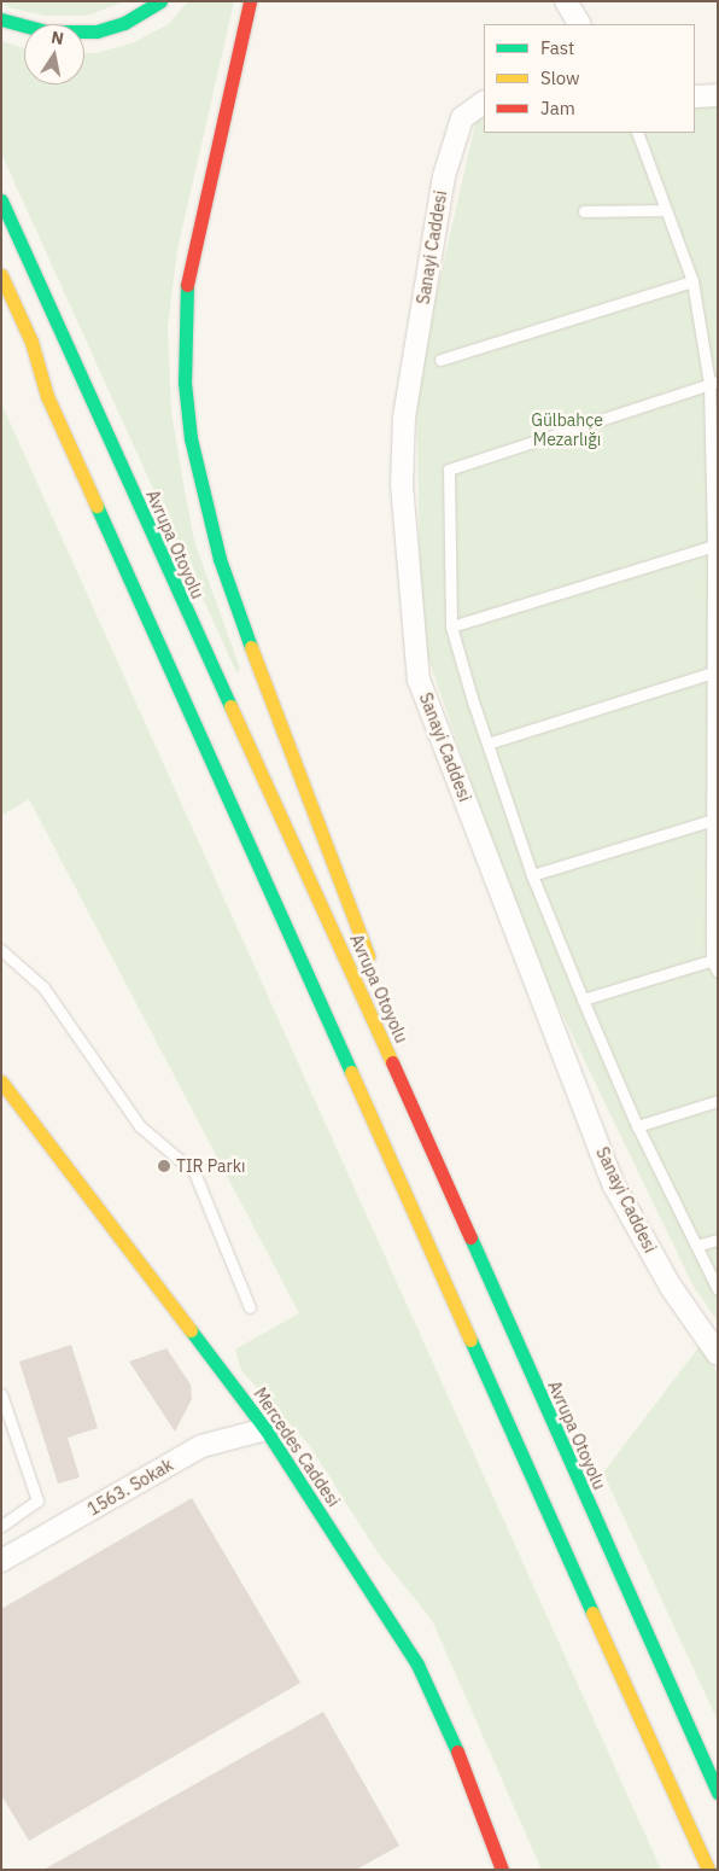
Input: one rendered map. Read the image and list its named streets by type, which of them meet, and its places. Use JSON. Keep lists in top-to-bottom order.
{
  "streets": {
    "main road": ["Avrupa Otoyolu", "Mercedes Caddesi"],
    "street": ["Sanayi Caddesi", "1563. Sokak"]
  },
  "crossings": [
    ["Mercedes Caddesi", "1563. Sokak"]
  ],
  "parks": ["Gülbahçe Mezarlığı"],
  "places": ["TIR Parkı"],
  "legend": ["Fast", "Slow", "Jam"],
  "north": "top"
}
